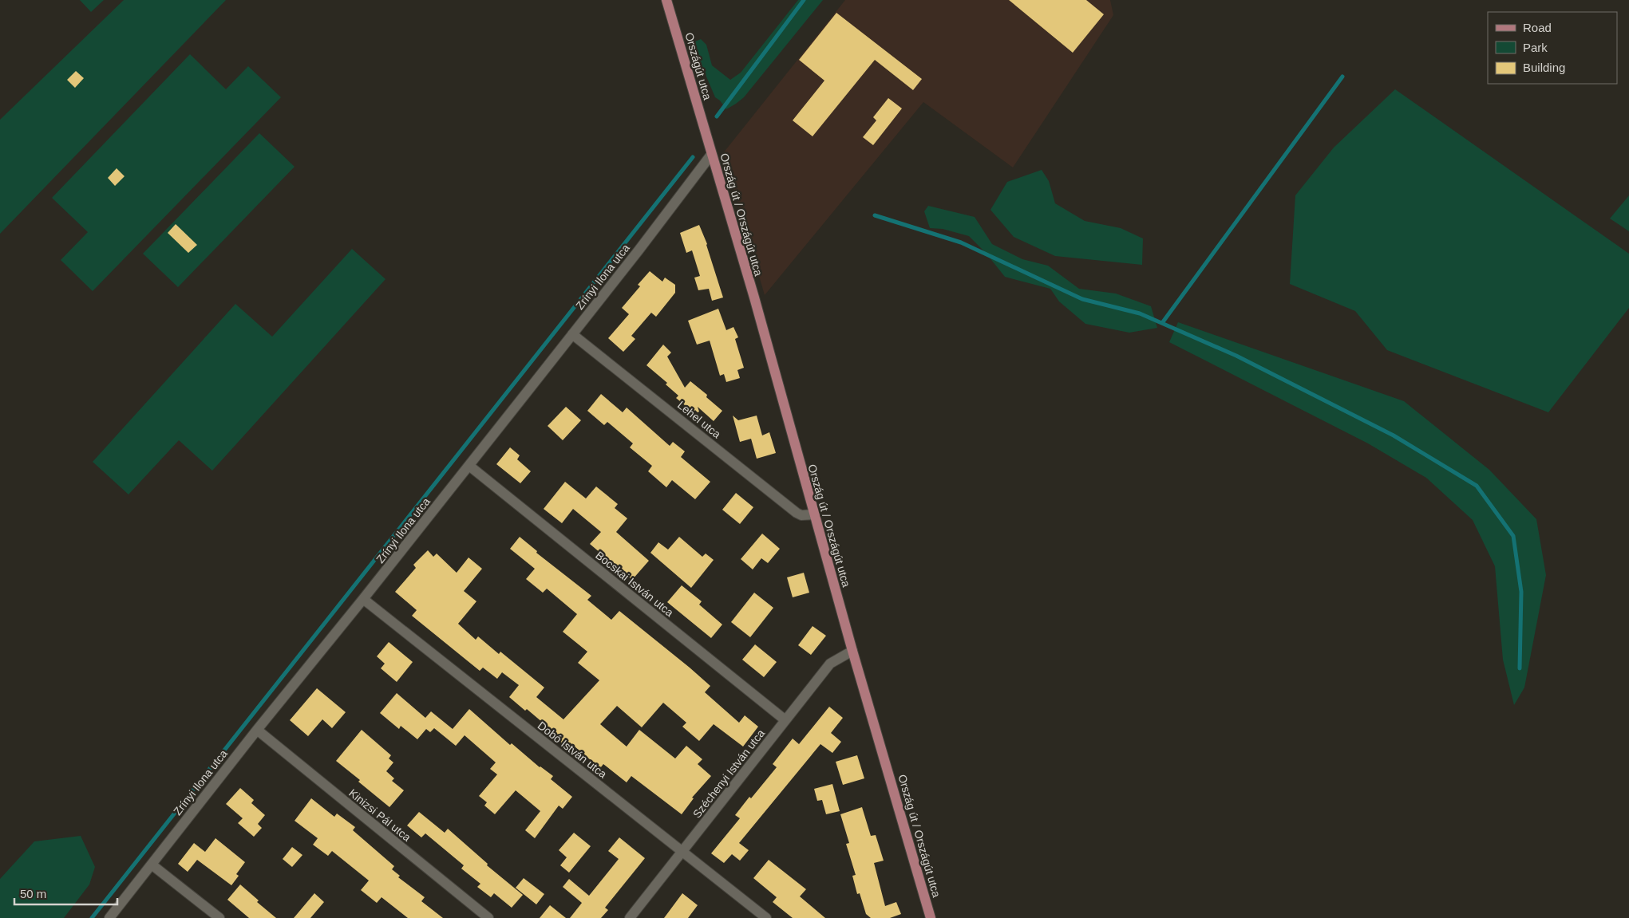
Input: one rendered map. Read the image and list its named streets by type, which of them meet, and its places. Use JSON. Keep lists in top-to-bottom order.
{
  "streets": {
    "main road": ["Országút utca", "Ország út / Országút utca"],
    "street": [
      "Zrínyi Ilona utca",
      "Lehel utca",
      "Bocskai István utca",
      "Dobó István utca",
      "Széchenyi István utca",
      "Kinizsi Pál utca"
    ]
  },
  "crossings": [
    ["Országút utca", "Ország út / Országút utca"],
    ["Ország út / Országút utca", "Zrínyi Ilona utca"],
    ["Ország út / Országút utca", "Lehel utca"],
    ["Ország út / Országút utca", "Széchenyi István utca"],
    ["Zrínyi Ilona utca", "Lehel utca"],
    ["Zrínyi Ilona utca", "Bocskai István utca"],
    ["Zrínyi Ilona utca", "Dobó István utca"],
    ["Zrínyi Ilona utca", "Kinizsi Pál utca"],
    ["Bocskai István utca", "Széchenyi István utca"],
    ["Dobó István utca", "Széchenyi István utca"]
  ],
  "legend": ["Road", "Park", "Building"],
  "scale_bar": "50 m"
}
